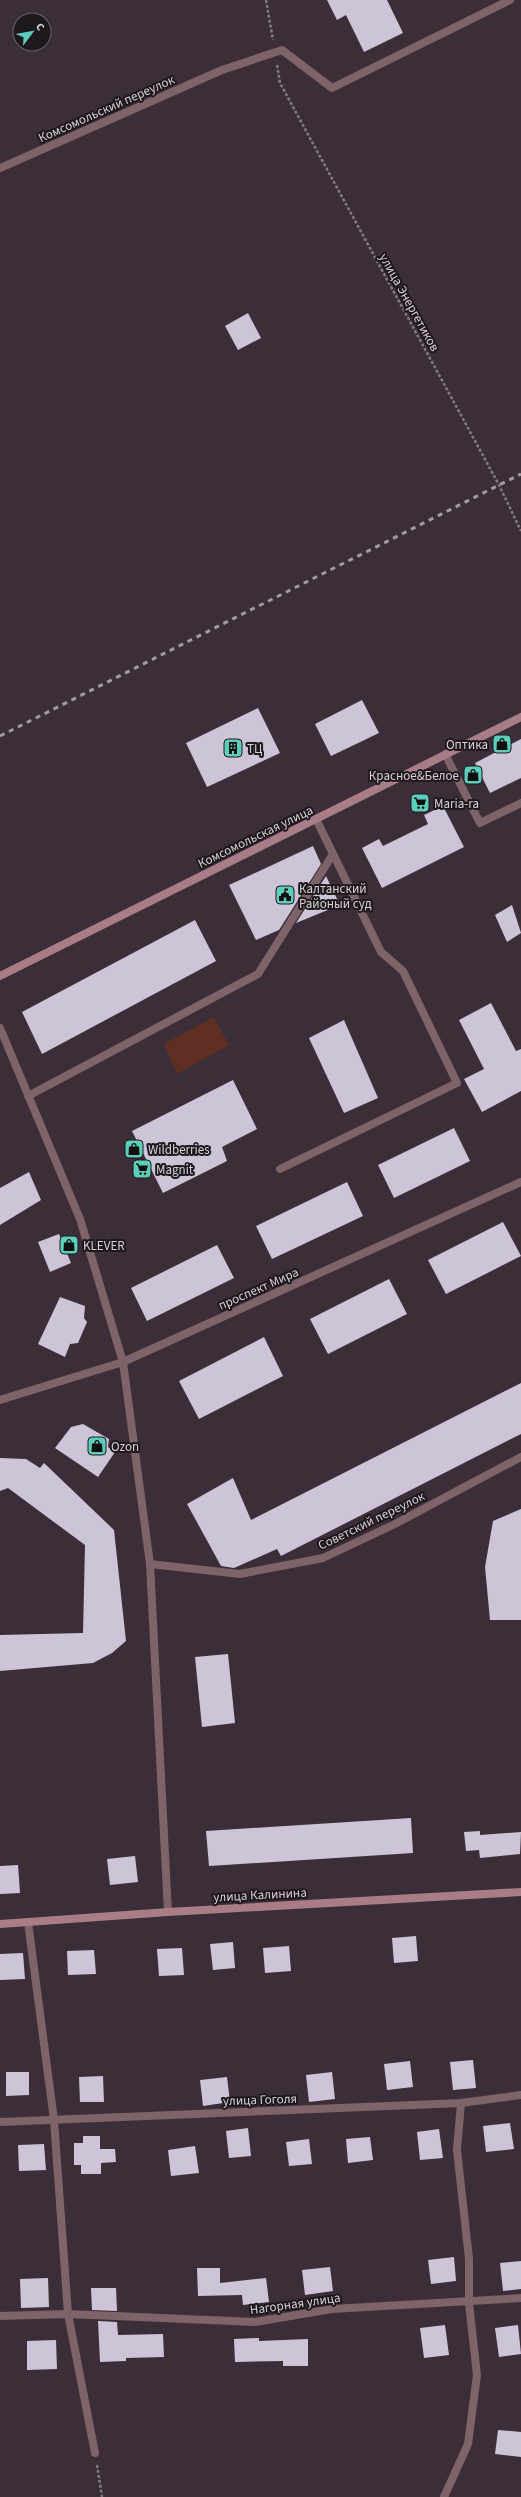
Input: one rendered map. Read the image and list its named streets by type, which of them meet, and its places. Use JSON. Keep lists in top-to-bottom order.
{
  "streets": {
    "street": [
      "Комсомольский переулок",
      "Комсомольская улица",
      "проспект Мира",
      "Советский переулок",
      "улица Калинина",
      "улица Гоголя",
      "Нагорная улица"
    ],
    "path": ["улица Энергетиков"]
  },
  "places": {
    "shop": [
      "Оптика",
      "Красное&Белое",
      "Wildberries",
      "KLEVER",
      "Ozon"
    ],
    "building": ["ТЦ"],
    "supermarket": ["Maria-ra", "Magnit"],
    "public building": ["Калтанский Районый суд"]
  },
  "north": "top right"
}
